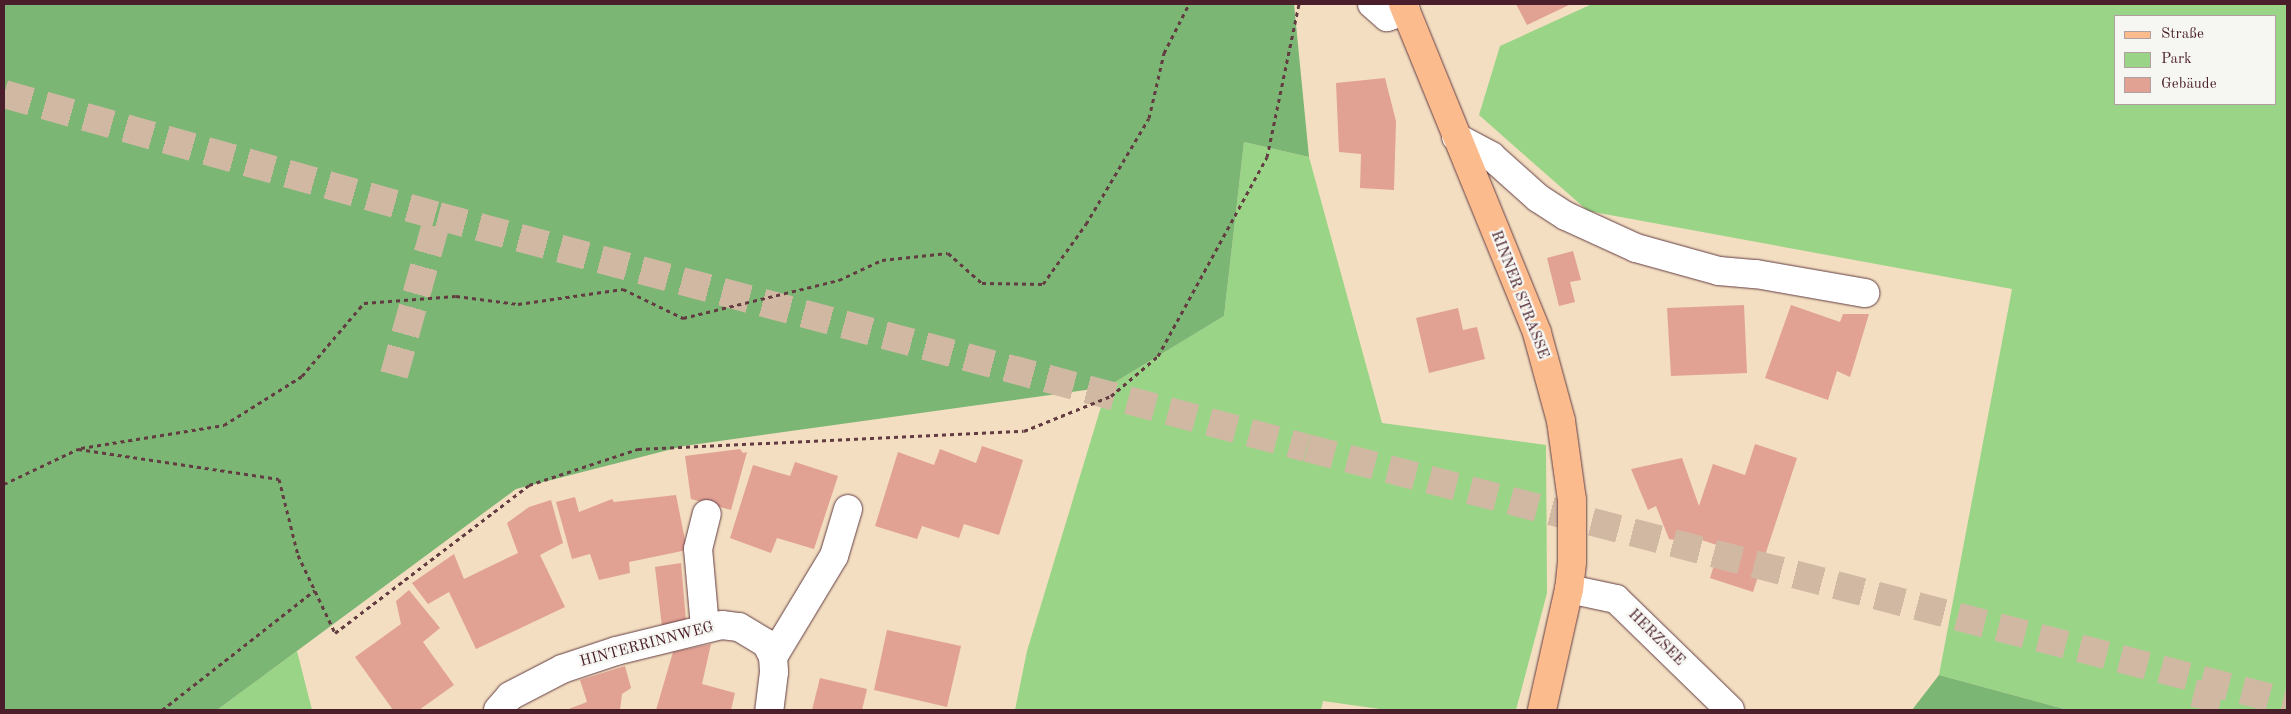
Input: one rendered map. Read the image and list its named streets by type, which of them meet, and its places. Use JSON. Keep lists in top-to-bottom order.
{
  "streets": {
    "main road": ["RINNER STRASSE"],
    "street": ["HERZSEE", "HINTERRINNWEG"]
  },
  "crossings": [
    ["RINNER STRASSE", "HERZSEE"]
  ],
  "legend": ["Straße", "Park", "Gebäude"]
}
